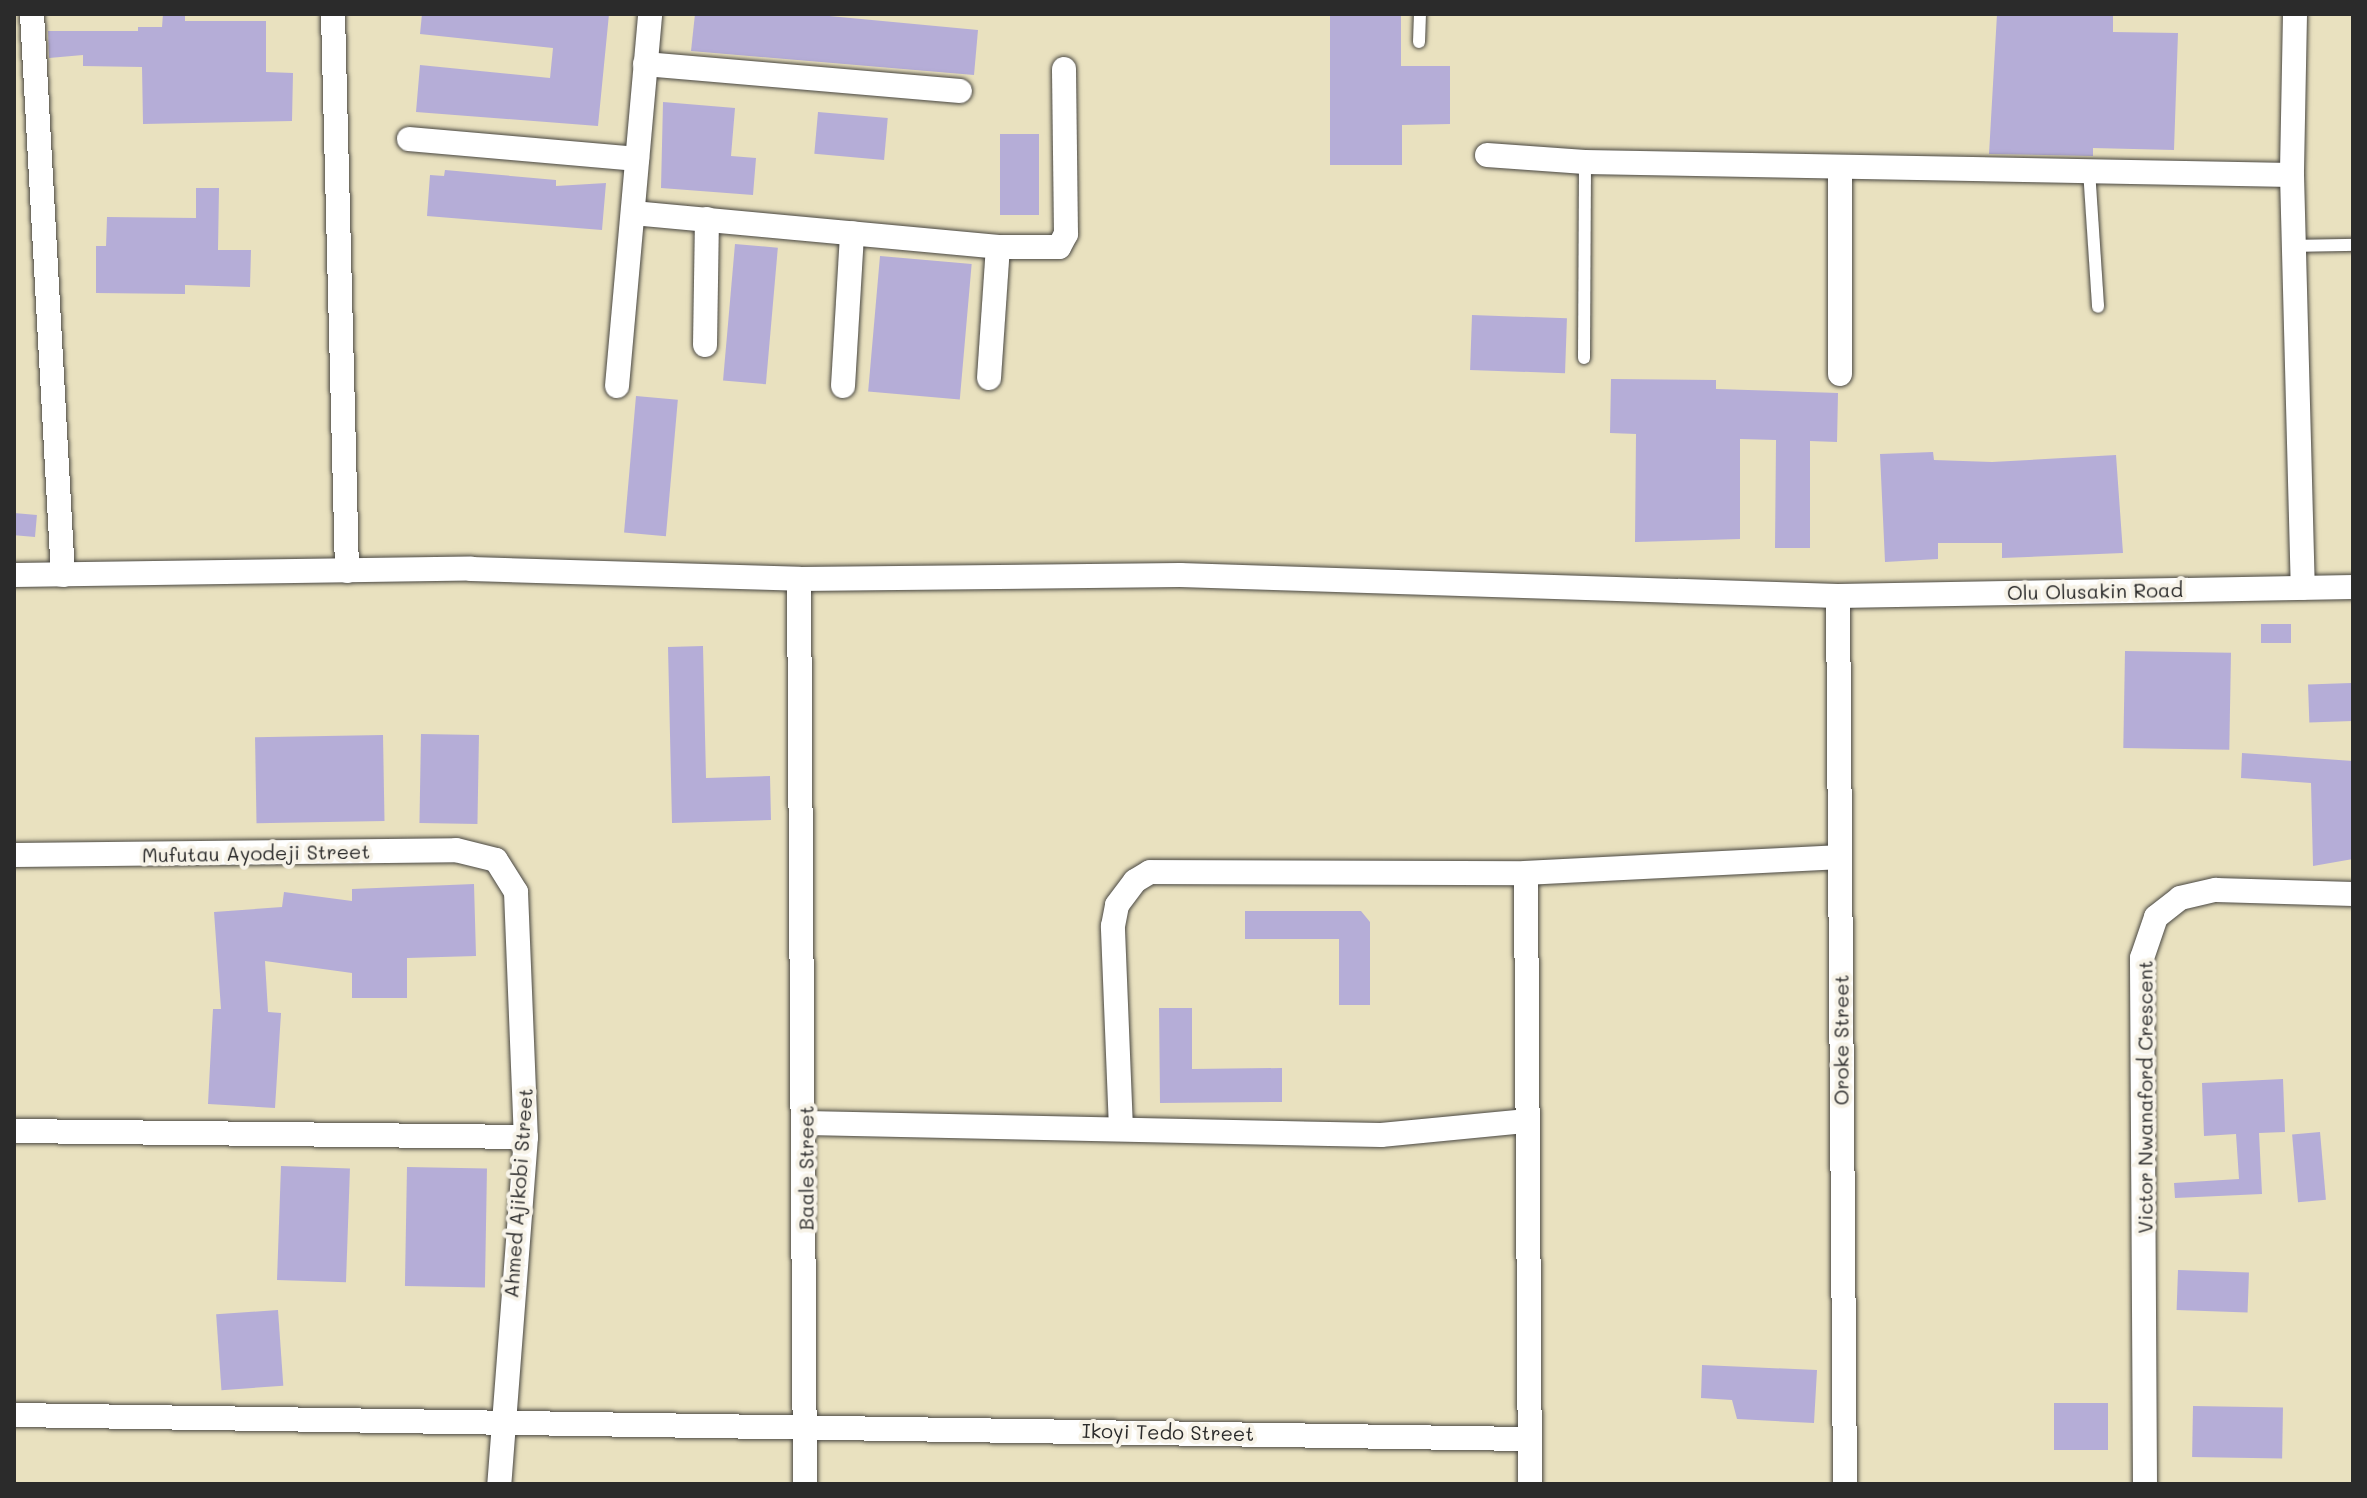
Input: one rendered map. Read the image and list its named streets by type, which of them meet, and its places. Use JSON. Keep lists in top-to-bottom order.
{
  "streets": {
    "street": [
      "Olu Olusakin Road",
      "Mufutau Ayodeji Street",
      "Oroke Street",
      "Victor Nwanaford Crescent",
      "Baale Street",
      "Ahmed Ajikobi Street",
      "Ikoyi Tedo Street"
    ]
  },
  "crossings": [
    ["Olu Olusakin Road", "Oroke Street"],
    ["Olu Olusakin Road", "Baale Street"],
    ["Mufutau Ayodeji Street", "Ahmed Ajikobi Street"],
    ["Baale Street", "Ikoyi Tedo Street"],
    ["Ahmed Ajikobi Street", "Ikoyi Tedo Street"]
  ]
}
